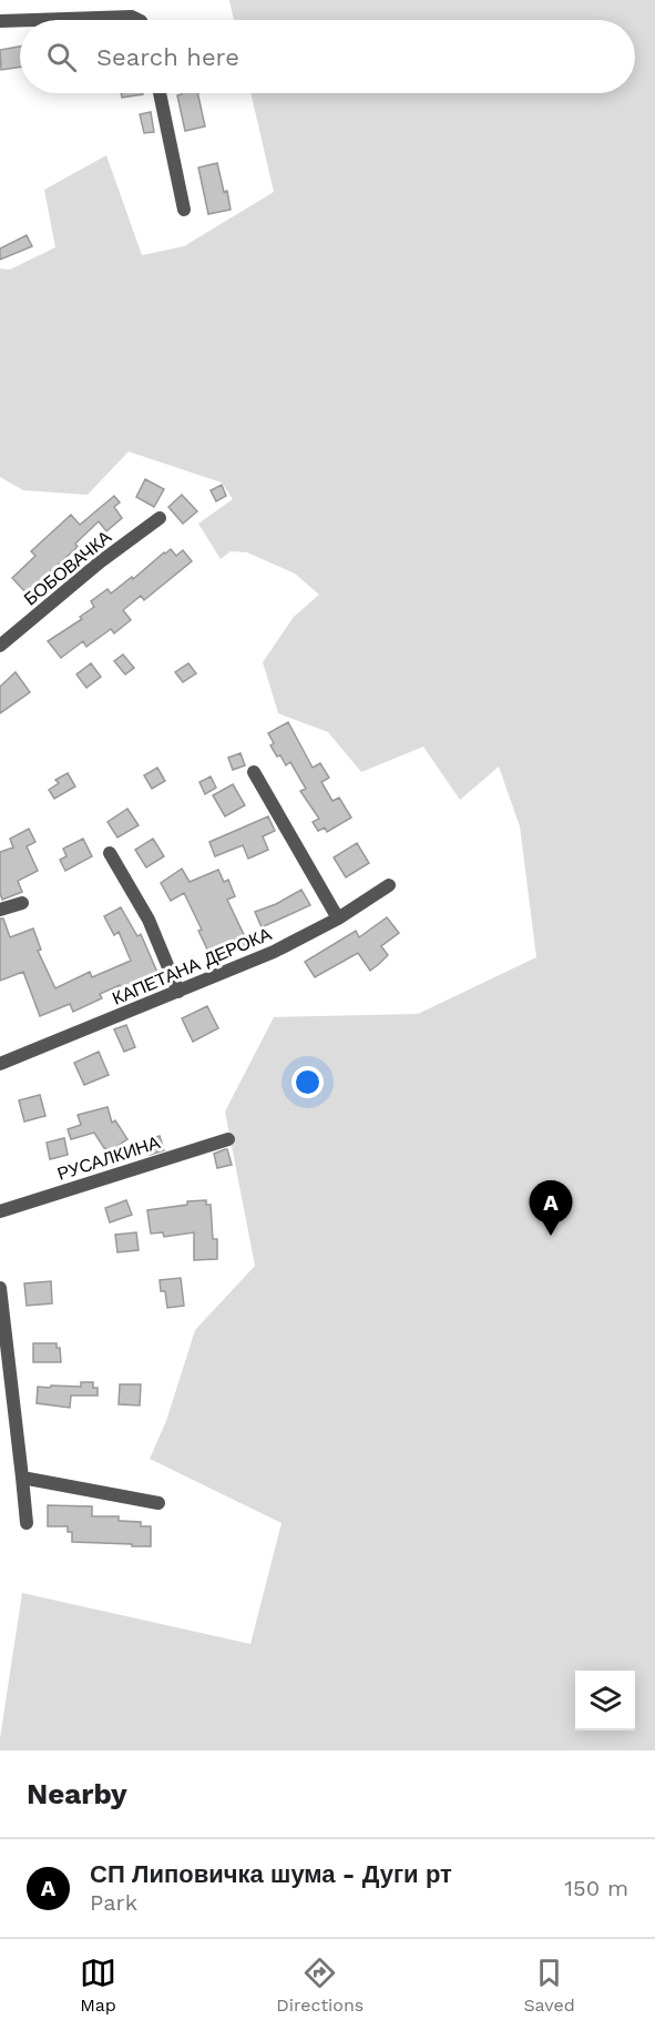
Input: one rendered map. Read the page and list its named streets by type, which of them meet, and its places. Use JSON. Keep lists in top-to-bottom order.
{
  "streets": {
    "street": ["БОБОВАЧКА", "КАПЕТАНА ДЕРОКА", "РУСАЛКИНА"]
  },
  "page": {
    "search": "Search here",
    "pins": "A",
    "heading": "Nearby",
    "list": [
      {
        "mark": "A",
        "name": "СП Липовичка шума - Дуги рт",
        "note": "Park",
        "value": "150 m"
      }
    ],
    "nav": ["Map", "Directions", "Saved"]
  }
}
